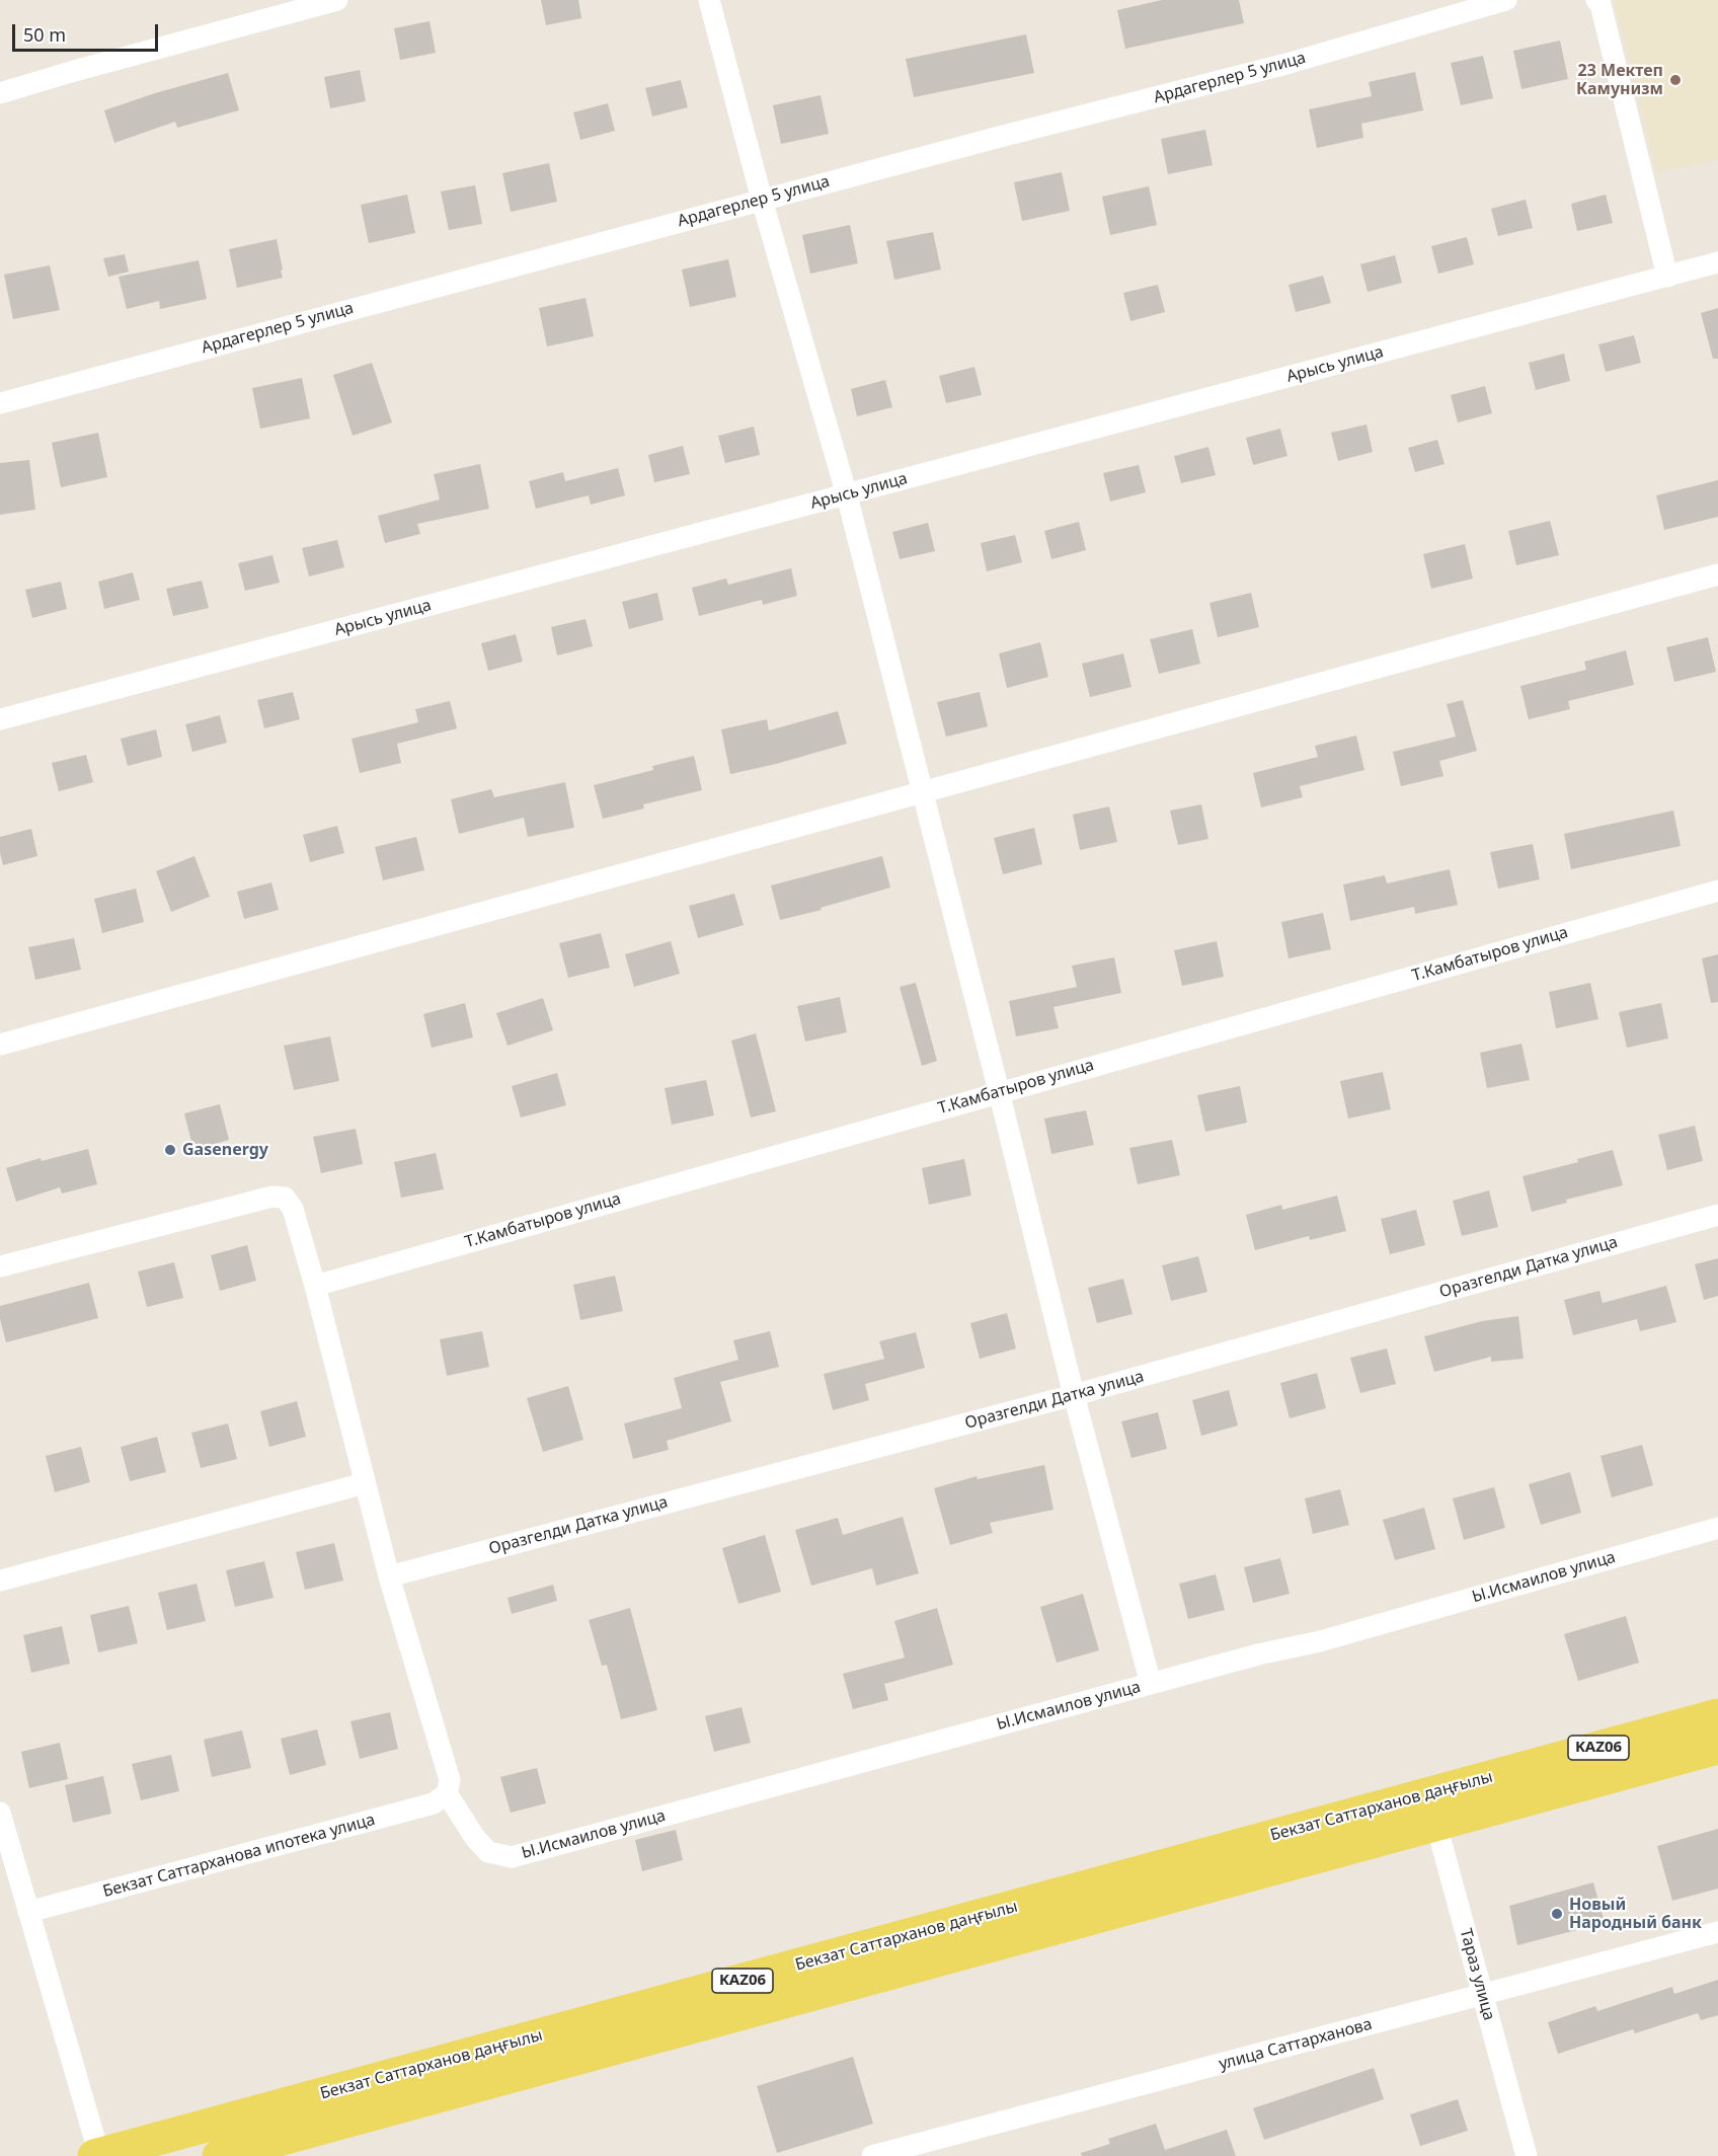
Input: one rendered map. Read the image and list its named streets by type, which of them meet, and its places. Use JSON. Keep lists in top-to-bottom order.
{
  "streets": {
    "main road": ["KАZ06", "Бекзат Саттарханов даңғылы"],
    "street": [
      "Ардагерлер 5 улица",
      "Арысь улица",
      "Т.Камбатыров улица",
      "Оразгелди Датка улица",
      "Ы.Исмаилов улица",
      "Бекзат Саттарханова ипотека улица",
      "Тараз улица",
      "улица Саттарханова"
    ]
  },
  "crossings": [
    ["Ы.Исмаилов улица", "Бекзат Саттарханова ипотека улица"],
    ["Бекзат Саттарханов даңғылы", "Тараз улица"],
    ["Тараз улица", "улица Саттарханова"]
  ],
  "places": ["23 Мектеп Камунизм", "Gasenergy", "Новый Народный банк"],
  "scale_bar": "50 m"
}
